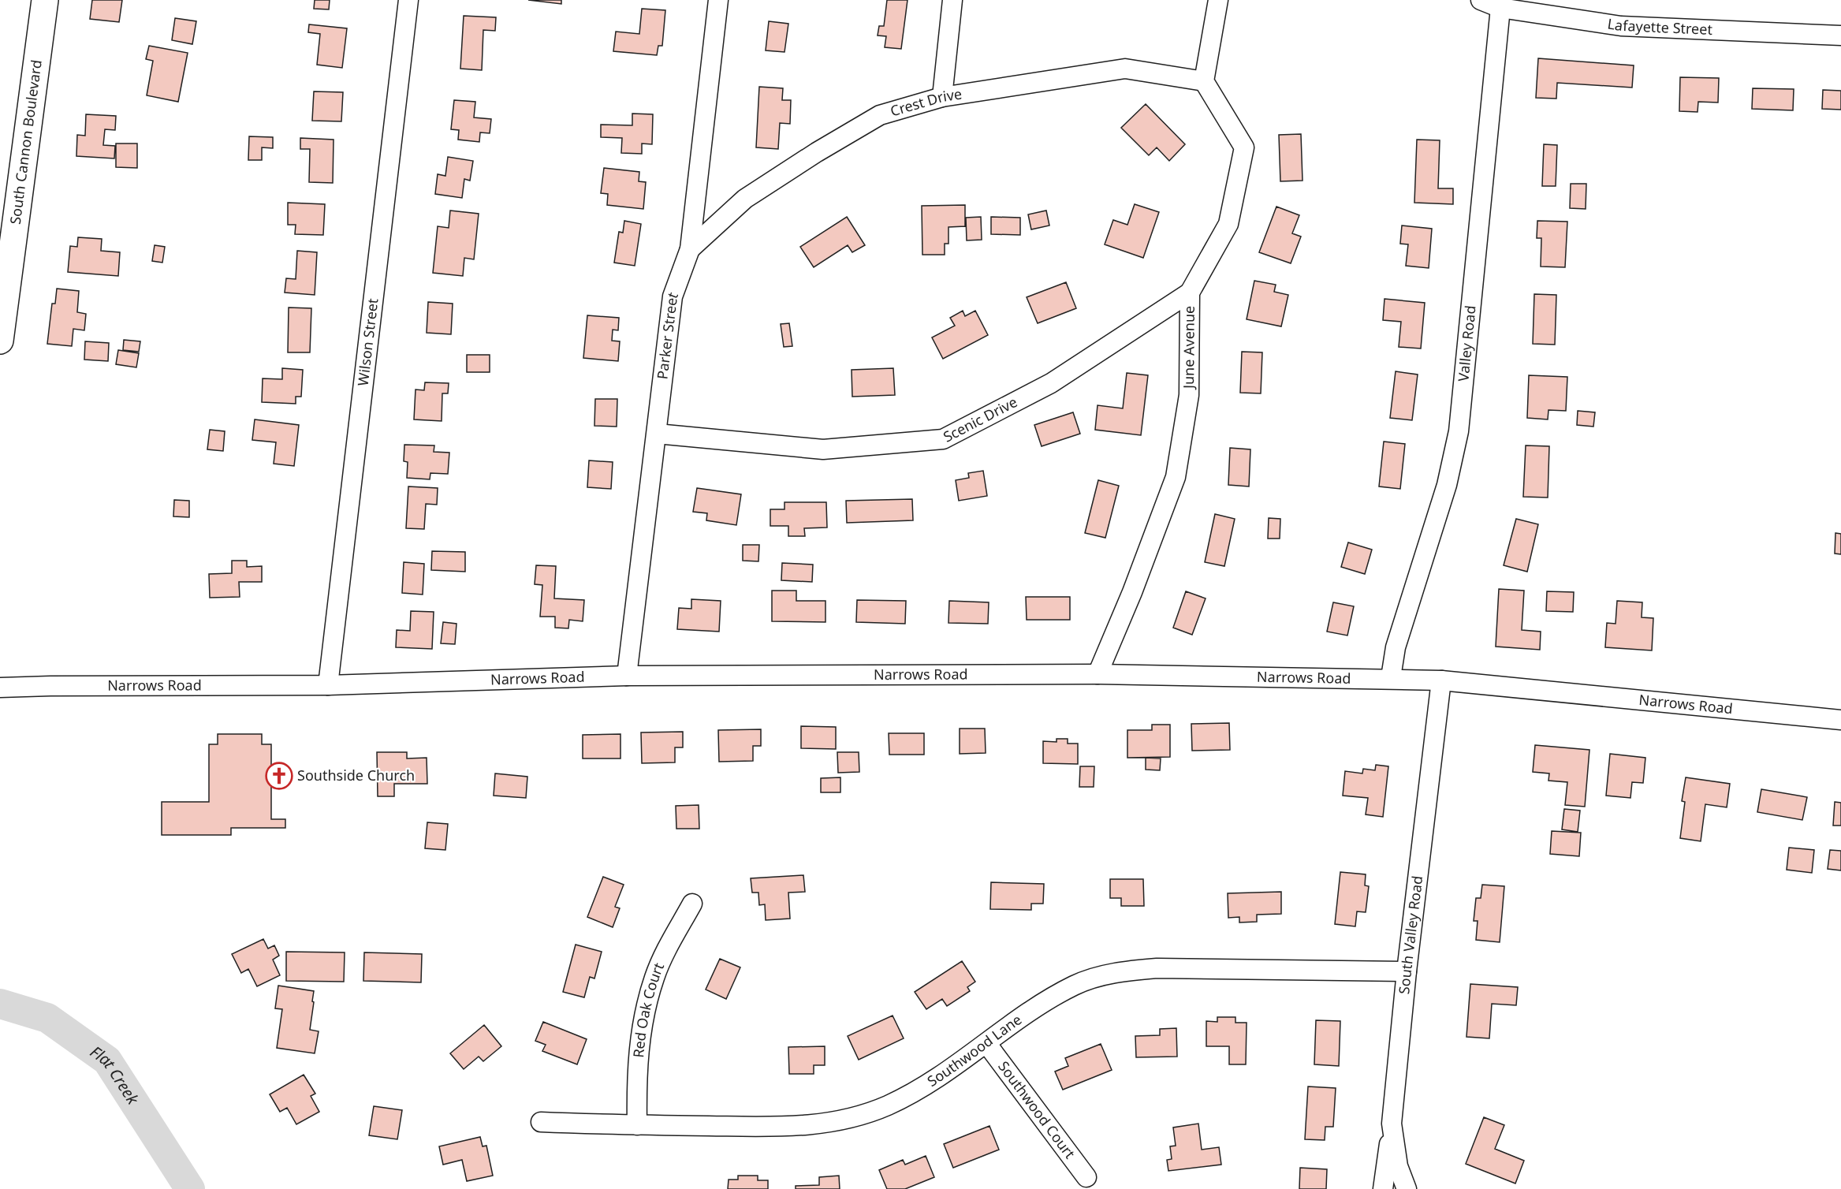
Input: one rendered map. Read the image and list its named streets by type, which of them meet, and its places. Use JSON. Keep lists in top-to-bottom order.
{
  "streets": {
    "highway": ["South Cannon Boulevard"],
    "street": [
      "Lafayette Street",
      "Crest Drive",
      "Parker Street",
      "Wilson Street",
      "Valley Road",
      "June Avenue",
      "Scenic Drive",
      "Narrows Road",
      "South Valley Road",
      "Red Oak Court",
      "Southwood Lane",
      "Southwood Court"
    ]
  },
  "crossings": [
    ["Lafayette Street", "Valley Road"],
    ["Crest Drive", "Parker Street"],
    ["Crest Drive", "June Avenue"],
    ["Parker Street", "Scenic Drive"],
    ["Parker Street", "Narrows Road"],
    ["Wilson Street", "Narrows Road"],
    ["Valley Road", "Narrows Road"],
    ["June Avenue", "Scenic Drive"],
    ["June Avenue", "Narrows Road"],
    ["Narrows Road", "South Valley Road"],
    ["South Valley Road", "Southwood Lane"],
    ["Red Oak Court", "Southwood Lane"],
    ["Southwood Lane", "Southwood Court"]
  ],
  "water": ["Flat Creek"],
  "places": {
    "church": ["Southside Church"]
  }
}
